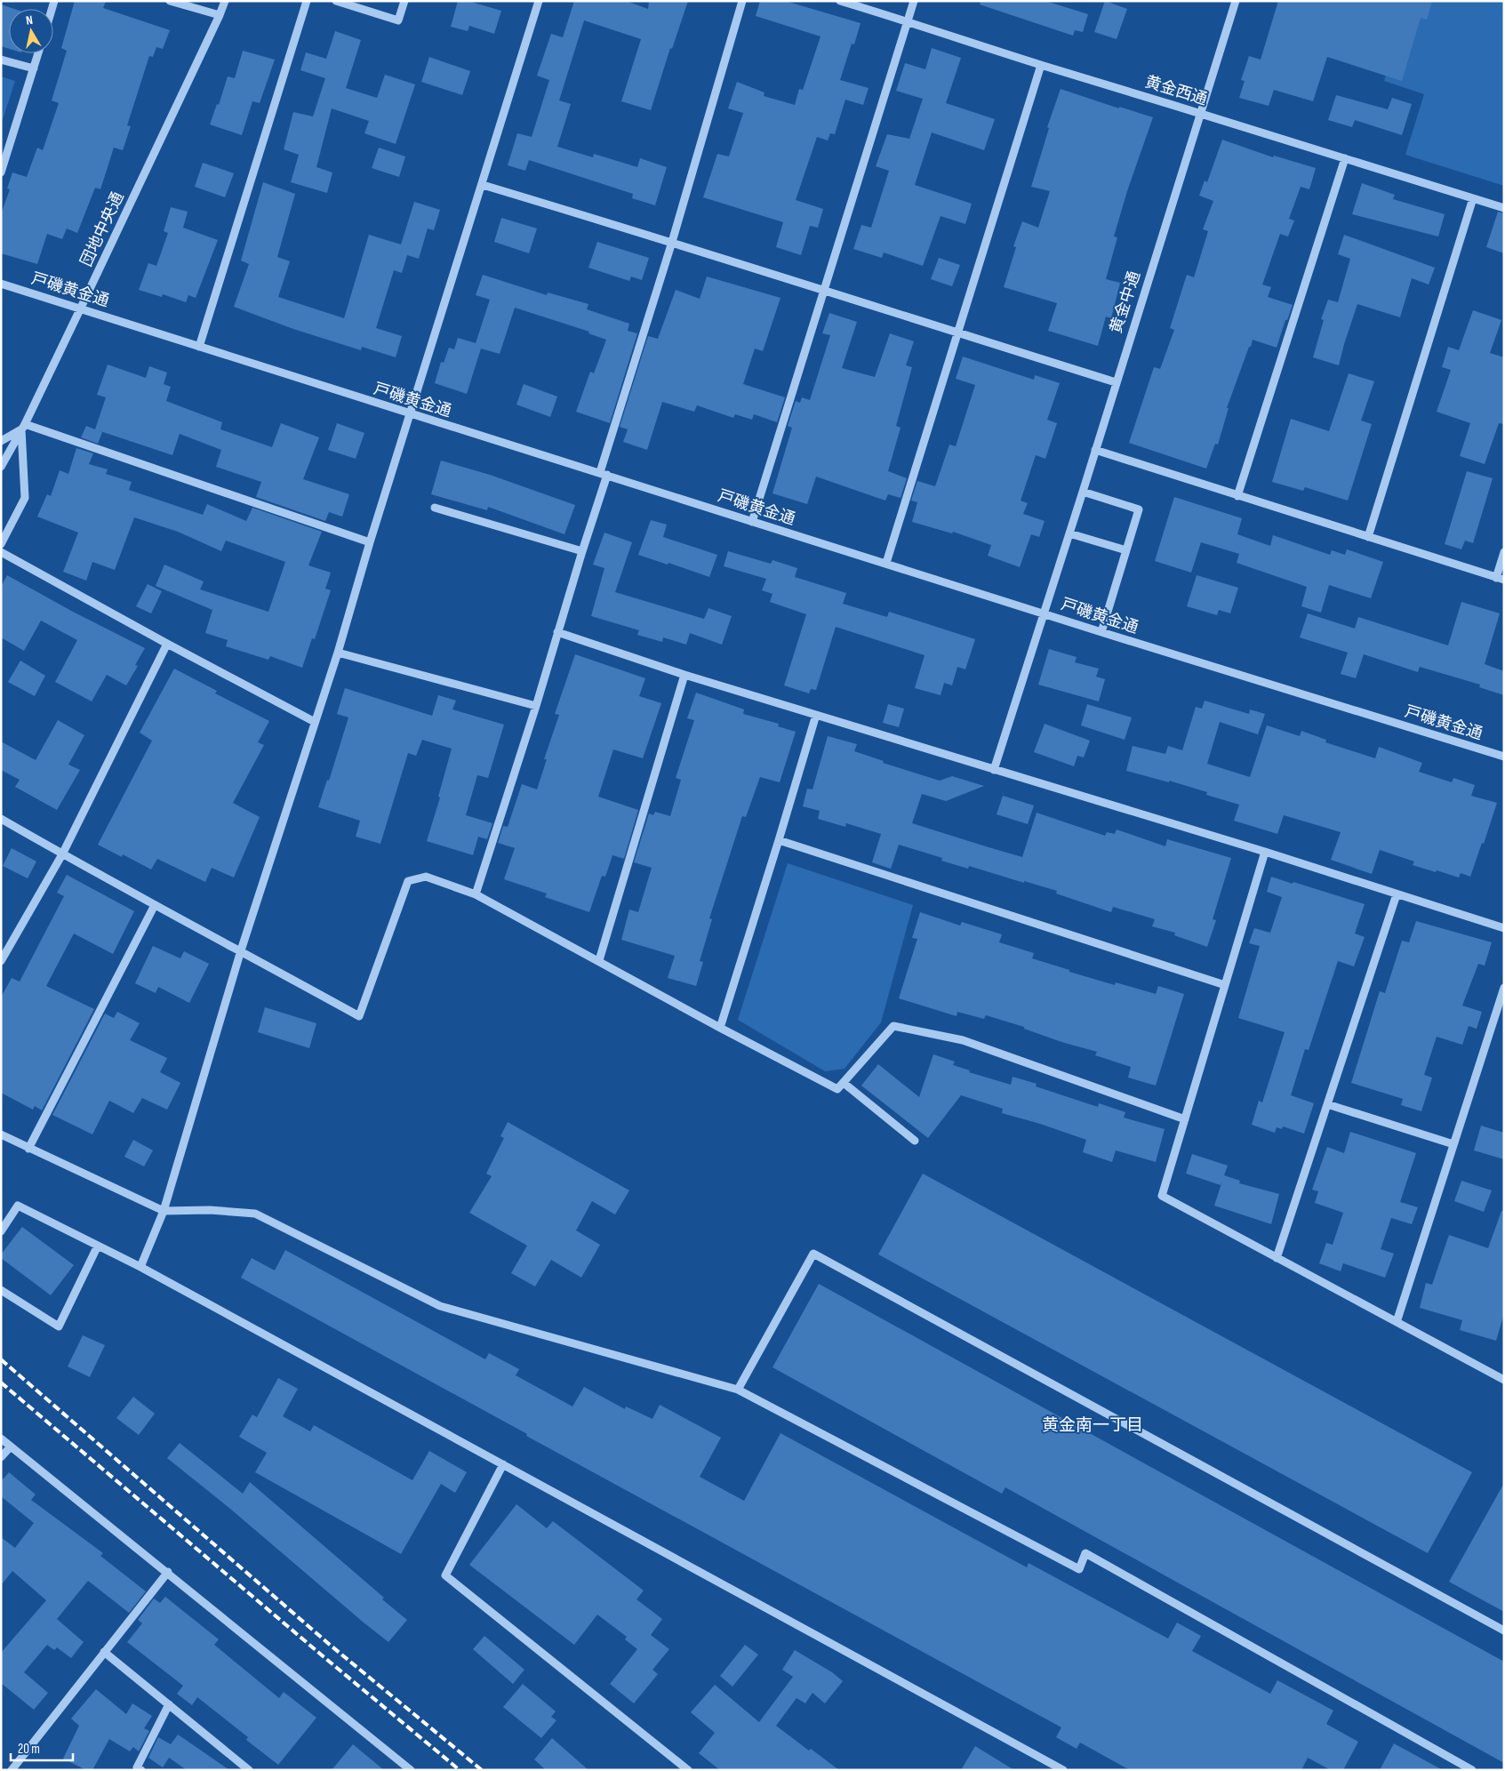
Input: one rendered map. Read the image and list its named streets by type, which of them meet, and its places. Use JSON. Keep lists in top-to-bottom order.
{
  "streets": {
    "street": [
      "黄金西通",
      "団地中央通",
      "戸磯黄金通",
      "黄金中通"
    ]
  },
  "crossings": [
    ["黄金西通", "黄金中通"],
    ["団地中央通", "戸磯黄金通"],
    ["戸磯黄金通", "黄金中通"]
  ],
  "districts": ["黄金南一丁目"],
  "scale_bar": "20 m",
  "north": "top"
}
